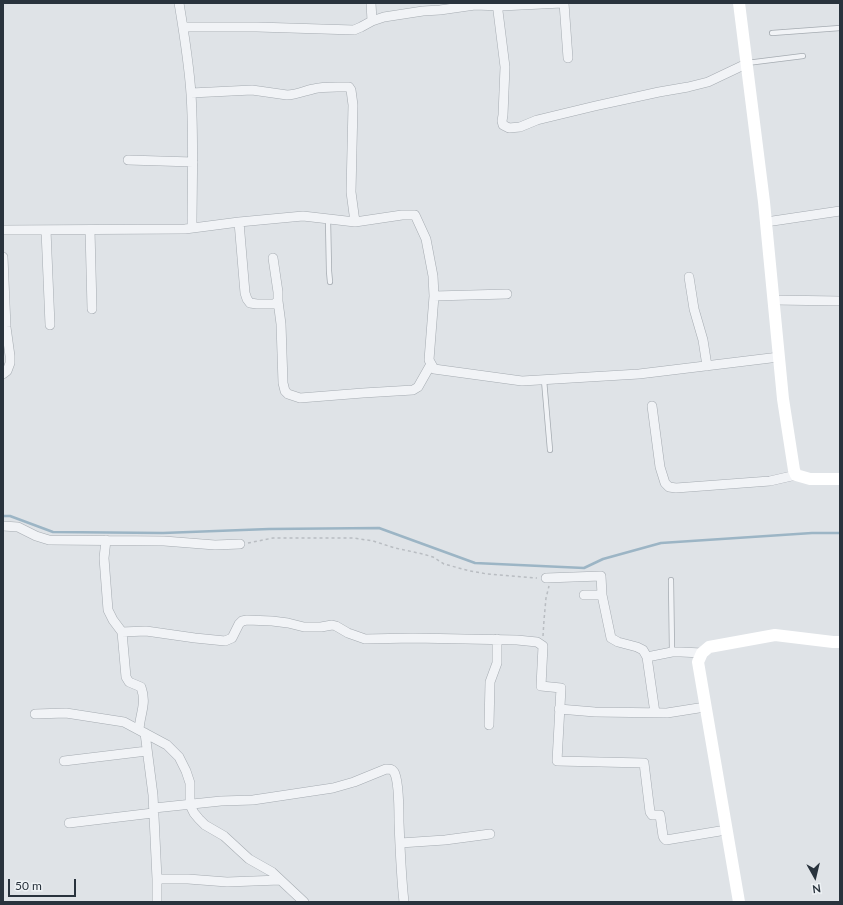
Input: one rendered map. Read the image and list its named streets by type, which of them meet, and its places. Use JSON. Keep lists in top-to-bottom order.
{
  "scale_bar": "50 m",
  "north": "bottom"
}
